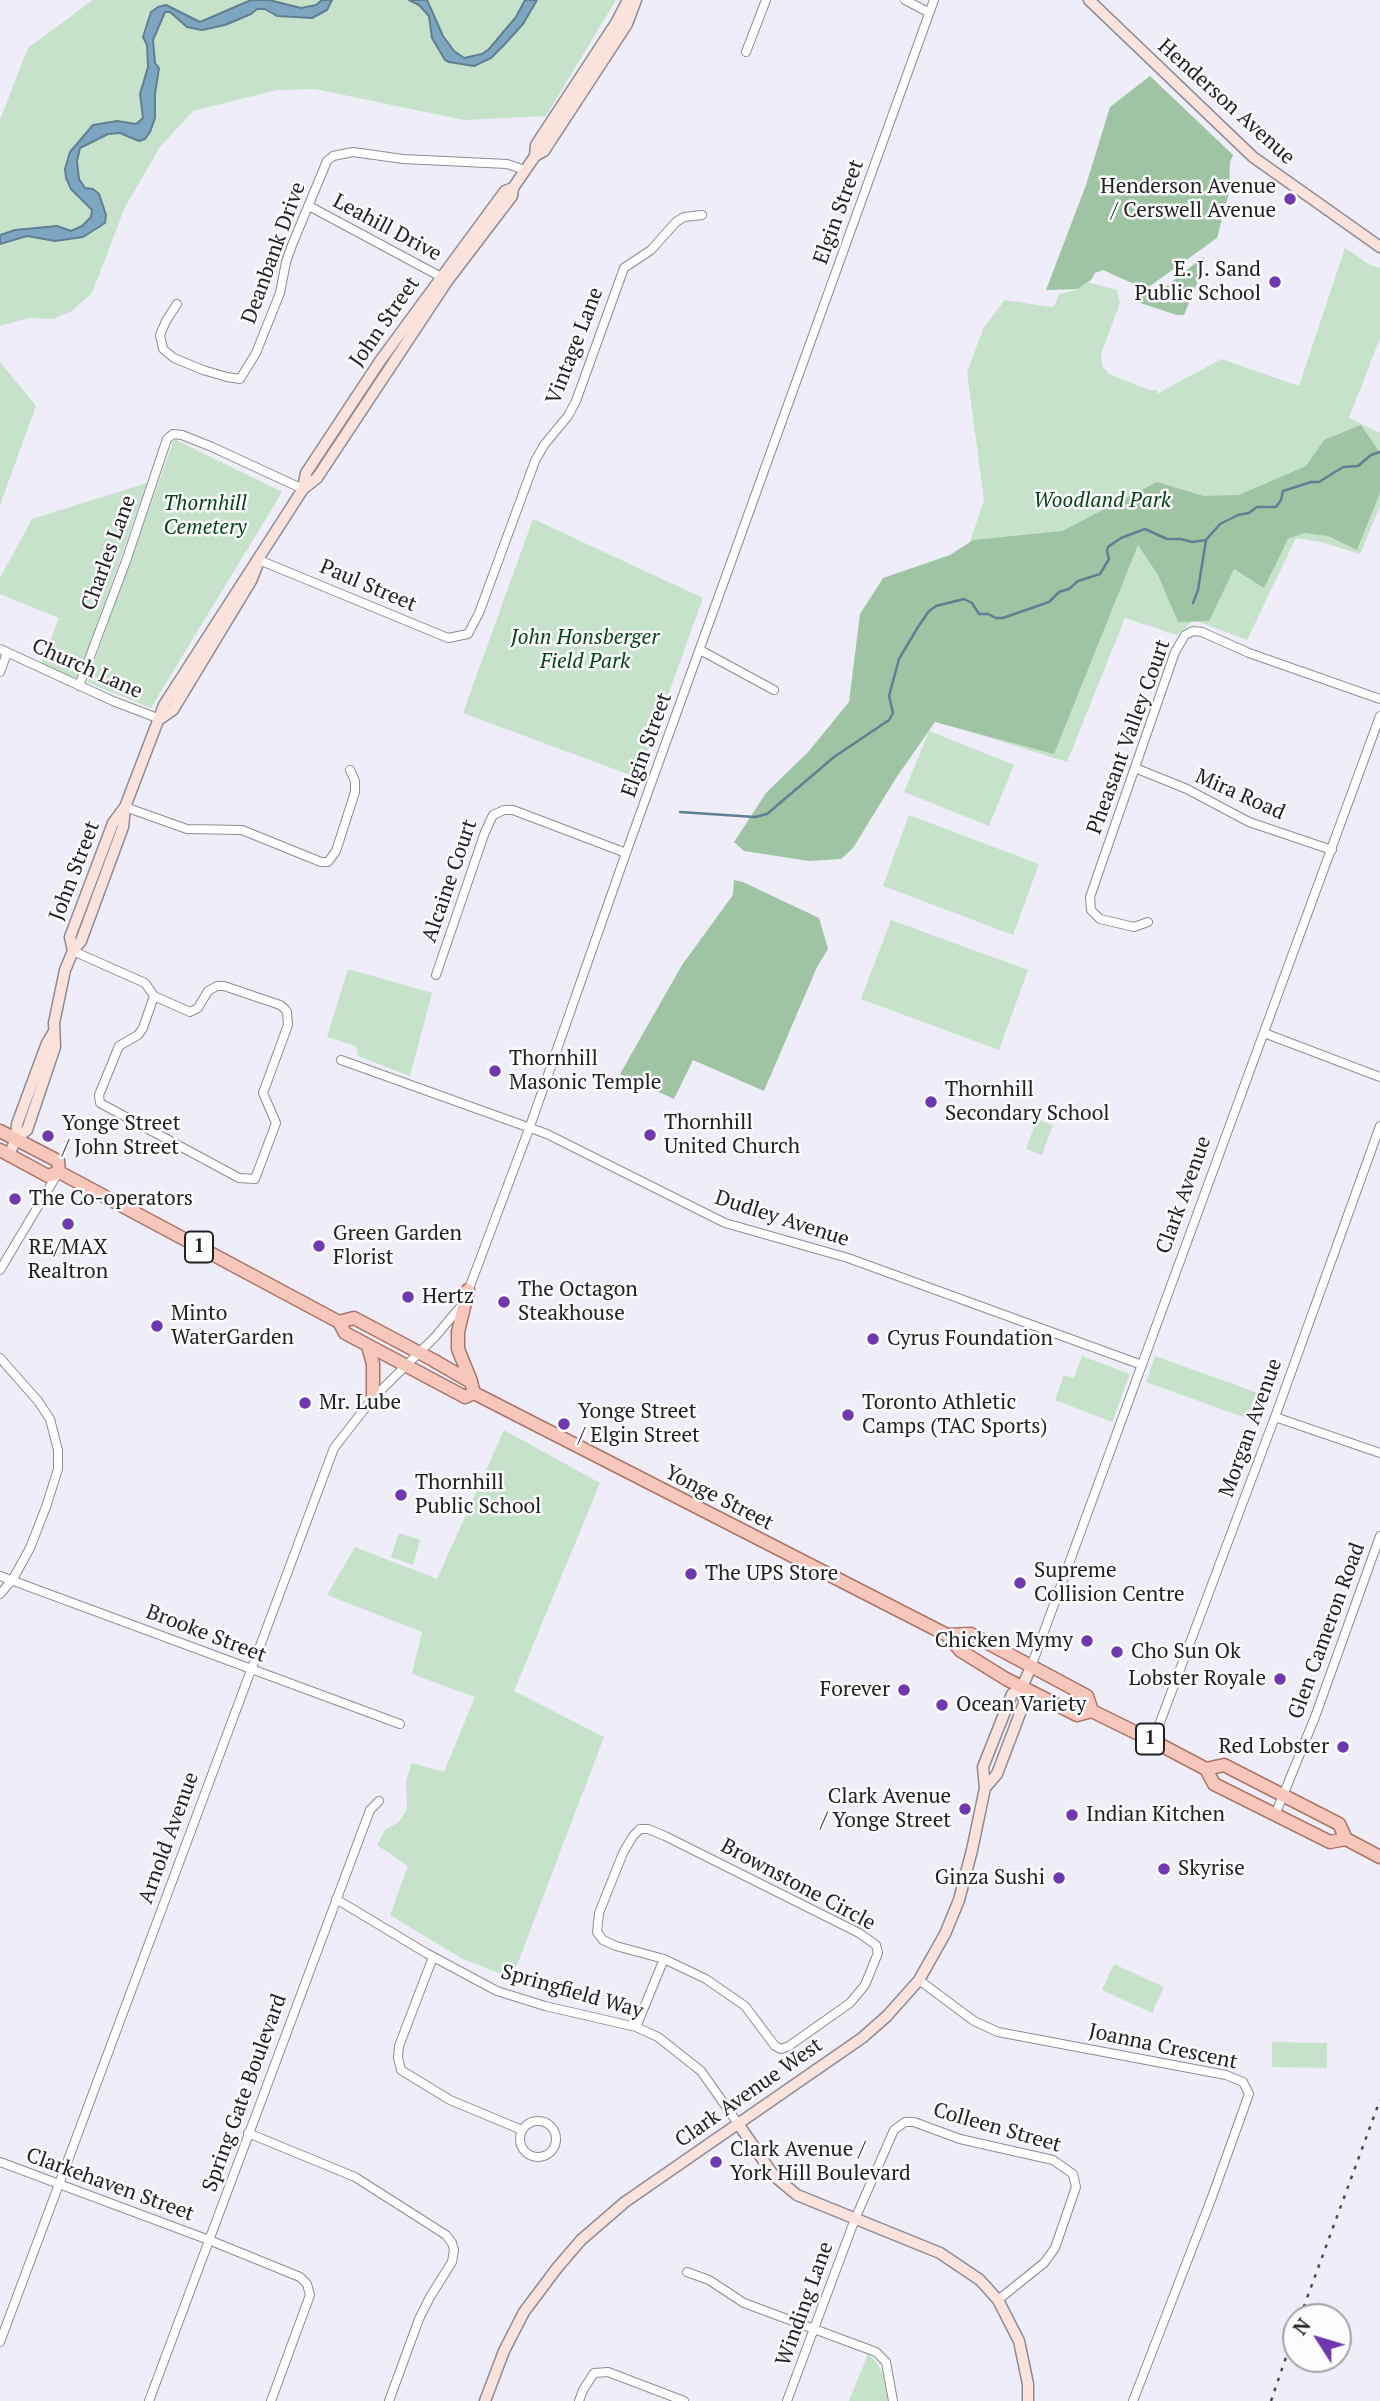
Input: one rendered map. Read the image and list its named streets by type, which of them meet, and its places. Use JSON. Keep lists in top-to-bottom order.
{
  "streets": {
    "main road": ["1", "Yonge Street"],
    "street": [
      "Henderson Avenue",
      "Elgin Street",
      "Leahill Drive",
      "Deanbank Drive",
      "John Street",
      "Vintage Lane",
      "Charles Lane",
      "Paul Street",
      "Church Lane",
      "Pheasant Valley Court",
      "Mira Road",
      "Alcaine Court",
      "Clark Avenue",
      "Dudley Avenue",
      "Morgan Avenue",
      "Glen Cameron Road",
      "Brooke Street",
      "Arnold Avenue",
      "Brownstone Circle",
      "Springfield Way",
      "Joanna Crescent",
      "Spring Gate Boulevard",
      "Clark Avenue West",
      "Colleen Street",
      "Clarkehaven Street",
      "Winding Lane"
    ]
  },
  "crossings": [
    ["Elgin Street", "Alcaine Court"],
    ["Elgin Street", "Dudley Avenue"],
    ["Elgin Street", "Yonge Street"],
    ["Elgin Street", "Arnold Avenue"],
    ["Leahill Drive", "Deanbank Drive"],
    ["Leahill Drive", "John Street"],
    ["Deanbank Drive", "John Street"],
    ["John Street", "Charles Lane"],
    ["John Street", "Paul Street"],
    ["John Street", "Church Lane"],
    ["John Street", "Yonge Street"],
    ["Vintage Lane", "Paul Street"],
    ["Charles Lane", "Church Lane"],
    ["Pheasant Valley Court", "Mira Road"],
    ["Mira Road", "Clark Avenue"],
    ["Clark Avenue", "Dudley Avenue"],
    ["Clark Avenue", "Yonge Street"],
    ["Clark Avenue", "Clark Avenue West"],
    ["Morgan Avenue", "Yonge Street"],
    ["Yonge Street", "Glen Cameron Road"],
    ["Yonge Street", "Arnold Avenue"],
    ["Yonge Street", "Clark Avenue West"],
    ["Brooke Street", "Arnold Avenue"],
    ["Arnold Avenue", "Clarkehaven Street"],
    ["Springfield Way", "Spring Gate Boulevard"],
    ["Springfield Way", "Clark Avenue West"],
    ["Joanna Crescent", "Clark Avenue West"],
    ["Spring Gate Boulevard", "Clarkehaven Street"],
    ["Colleen Street", "Winding Lane"]
  ],
  "parks": ["Woodland Park", "Thornhill Cemetery", "John Honsberger Field Park"],
  "places": [
    "Henderson Avenue / Cerswell Avenue",
    "E. J. Sand Public School",
    "Thornhill Masonic Temple",
    "Thornhill Secondary School",
    "Thornhill United Church",
    "Yonge Street / John Street",
    "The Co-operators",
    "RE/MAX Realtron",
    "Green Garden Florist",
    "Hertz",
    "The Octagon Steakhouse",
    "Minto WaterGarden",
    "Cyrus Foundation",
    "Mr. Lube",
    "Toronto Athletic Camps (TAC Sports)",
    "Yonge Street / Elgin Street",
    "Thornhill Public School",
    "The UPS Store",
    "Supreme Collision Centre",
    "Chicken Mymy",
    "Cho Sun Ok",
    "Lobster Royale",
    "Forever",
    "Ocean Variety",
    "Red Lobster",
    "Clark Avenue / Yonge Street",
    "Indian Kitchen",
    "Skyrise",
    "Ginza Sushi",
    "Clark Avenue / York Hill Boulevard"
  ],
  "north": "top left"
}
